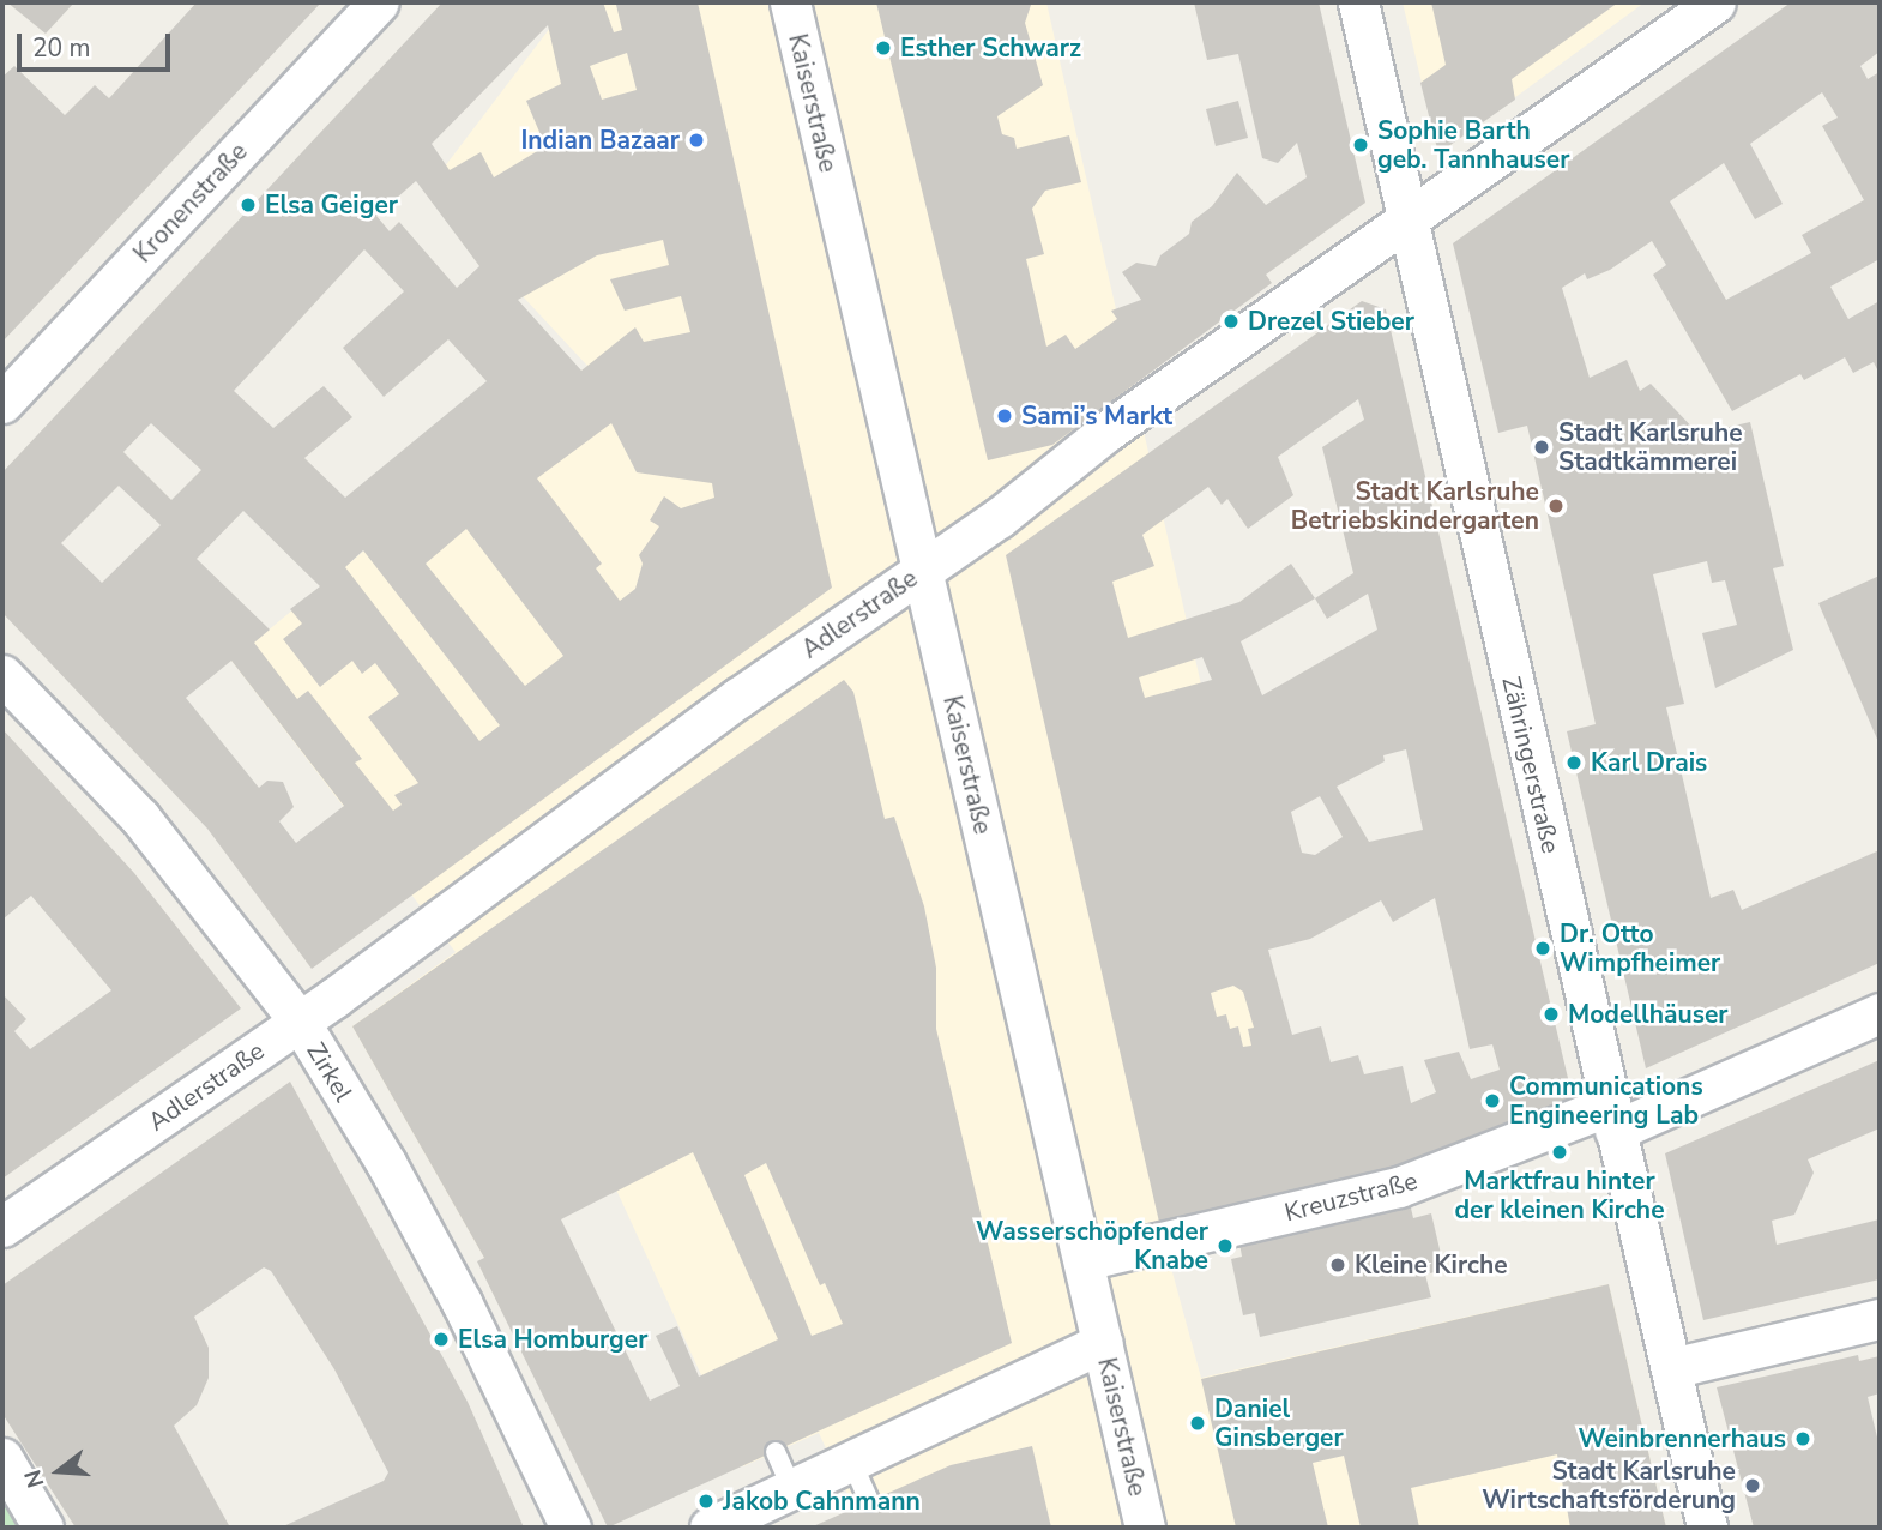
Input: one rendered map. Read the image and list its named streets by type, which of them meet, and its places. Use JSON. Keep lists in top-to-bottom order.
{
  "streets": {
    "street": [
      "Kaiserstraße",
      "Kronenstraße",
      "Adlerstraße",
      "Zähringerstraße",
      "Zirkel",
      "Kreuzstraße"
    ]
  },
  "crossings": [
    ["Kaiserstraße", "Adlerstraße"],
    ["Kaiserstraße", "Kreuzstraße"],
    ["Adlerstraße", "Zähringerstraße"],
    ["Adlerstraße", "Zirkel"],
    ["Zähringerstraße", "Kreuzstraße"]
  ],
  "places": [
    "Esther Schwarz",
    "Indian Bazaar",
    "Sophie Barth geb. Tannhauser",
    "Elsa Geiger",
    "Drezel Stieber",
    "Sami’s Markt",
    "Stadt Karlsruhe Stadtkämmerei",
    "Stadt Karlsruhe Betriebskindergarten",
    "Karl Drais",
    "Dr. Otto Wimpfheimer",
    "Modellhäuser",
    "Communications Engineering Lab",
    "Marktfrau hinter der kleinen Kirche",
    "Wasserschöpfender Knabe",
    "Kleine Kirche",
    "Elsa Homburger",
    "Daniel Ginsberger",
    "Weinbrennerhaus",
    "Stadt Karlsruhe Wirtschaftsförderung",
    "Jakob Cahnmann"
  ],
  "scale_bar": "20 m",
  "north": "left"
}
